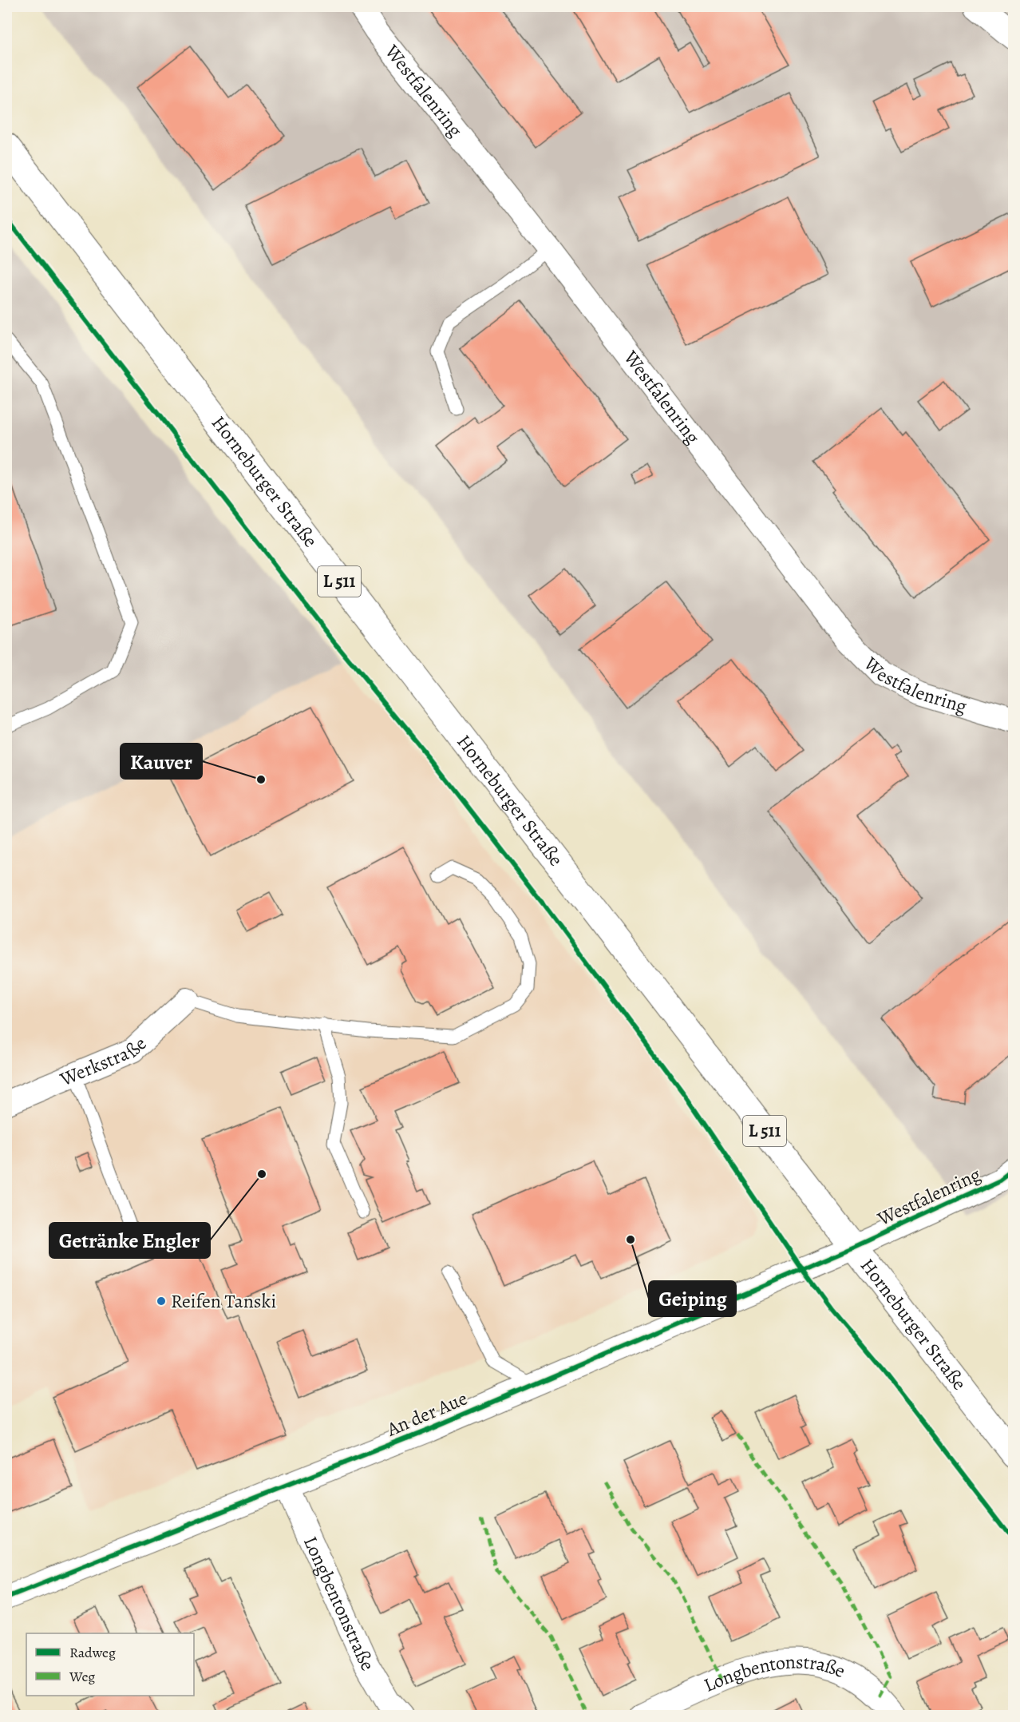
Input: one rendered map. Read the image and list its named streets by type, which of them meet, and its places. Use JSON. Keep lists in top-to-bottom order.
{
  "streets": {
    "main road": ["Horneburger Straße", "L 511"],
    "street": [
      "Westfalenring",
      "Werkstraße",
      "An der Aue",
      "Longbentonstraße"
    ]
  },
  "crossings": [
    ["Westfalenring", "Horneburger Straße"],
    ["Westfalenring", "An der Aue"],
    ["Horneburger Straße", "An der Aue"],
    ["An der Aue", "Longbentonstraße"]
  ],
  "places": [
    "Kauver",
    "Getränke Engler",
    "Geiping",
    "Reifen Tanski"
  ],
  "legend": ["Radweg", "Weg"]
}
